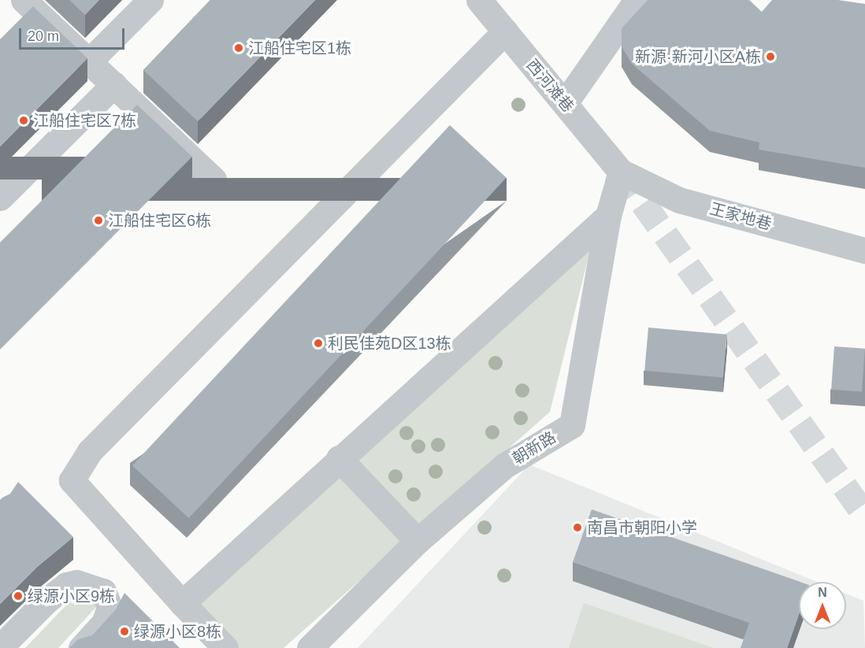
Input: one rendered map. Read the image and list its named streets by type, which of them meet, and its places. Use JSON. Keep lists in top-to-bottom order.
{
  "streets": {
    "street": ["西河滩巷", "王家地巷", "朝新路"]
  },
  "crossings": [
    ["西河滩巷", "王家地巷"],
    ["西河滩巷", "朝新路"],
    ["王家地巷", "朝新路"]
  ],
  "places": [
    "江船住宅区1栋",
    "新源·新河小区A栋",
    "江船住宅区7栋",
    "江船住宅区6栋",
    "利民佳苑D区13栋",
    "南昌市朝阳小学",
    "绿源小区9栋",
    "绿源小区8栋"
  ],
  "scale_bar": "20 m",
  "north": "top"
}
